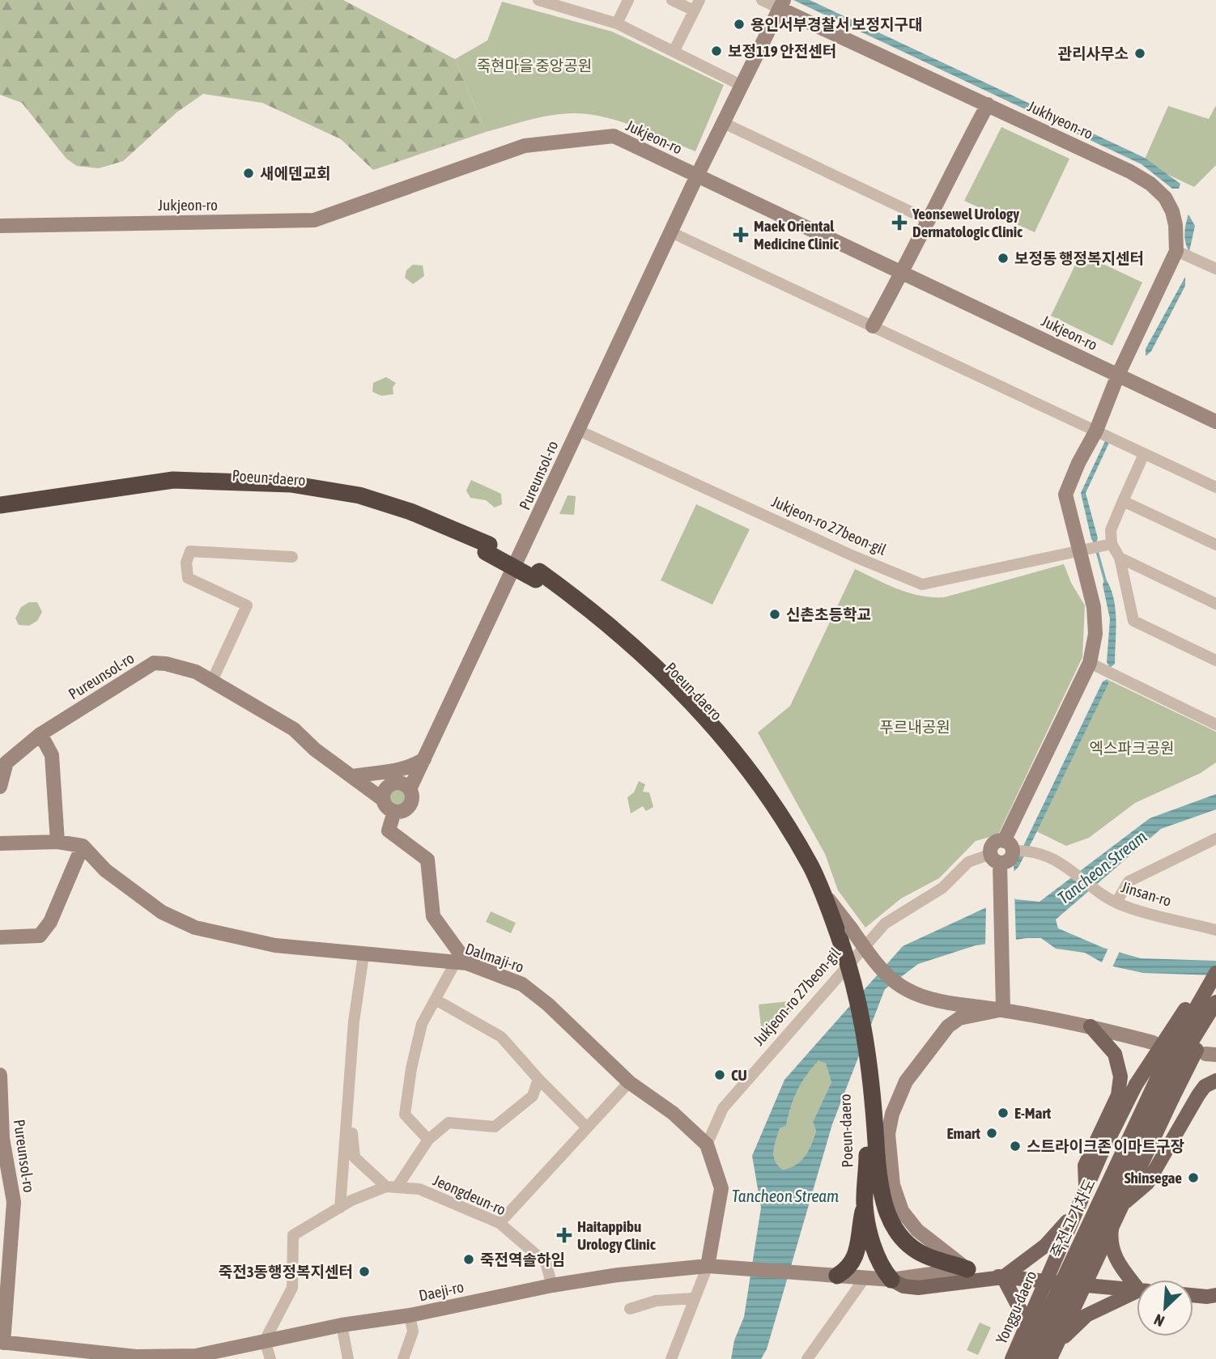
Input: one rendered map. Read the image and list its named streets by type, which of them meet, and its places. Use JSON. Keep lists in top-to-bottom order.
{
  "streets": {
    "highway": ["Poeun-daero"],
    "main road": ["죽전고가차도", "Yonggu-daero"],
    "street": [
      "Jukhyeon-ro",
      "Jukjeon-ro",
      "Pureunsol-ro",
      "Jukjeon-ro 27beon-gil",
      "Jinsan-ro",
      "Dalmaji-ro",
      "Jeongdeun-ro",
      "Daeji-ro"
    ]
  },
  "crossings": [
    ["Jukhyeon-ro", "Pureunsol-ro"],
    ["Jukjeon-ro", "Pureunsol-ro"],
    ["Pureunsol-ro", "Jukjeon-ro 27beon-gil"],
    ["Pureunsol-ro", "Daeji-ro"],
    ["Poeun-daero", "Daeji-ro"],
    ["Poeun-daero", "Yonggu-daero"],
    ["Jukjeon-ro 27beon-gil", "Dalmaji-ro"],
    ["Dalmaji-ro", "Daeji-ro"],
    ["Jeongdeun-ro", "Daeji-ro"]
  ],
  "water": ["Tancheon Stream"],
  "parks": ["죽현마을 중앙공원", "푸르내공원", "엑스파크공원"],
  "places": {
    "other": [
      "용인서부경찰서 보정지구대",
      "보정119 안전센터",
      "관리사무소",
      "새에덴교회",
      "보정동 행정복지센터",
      "신촌초등학교",
      "CU",
      "E-Mart",
      "Emart",
      "스트라이크존 이마트구장",
      "Shinsegae",
      "죽전역솔하임",
      "죽전3동행정복지센터"
    ],
    "health": ["Yeonsewel Urology Dermatologic Clinic", "Maek Oriental Medicine Clinic", "Haitappibu Urology Clinic"]
  },
  "north": "bottom left"
}
